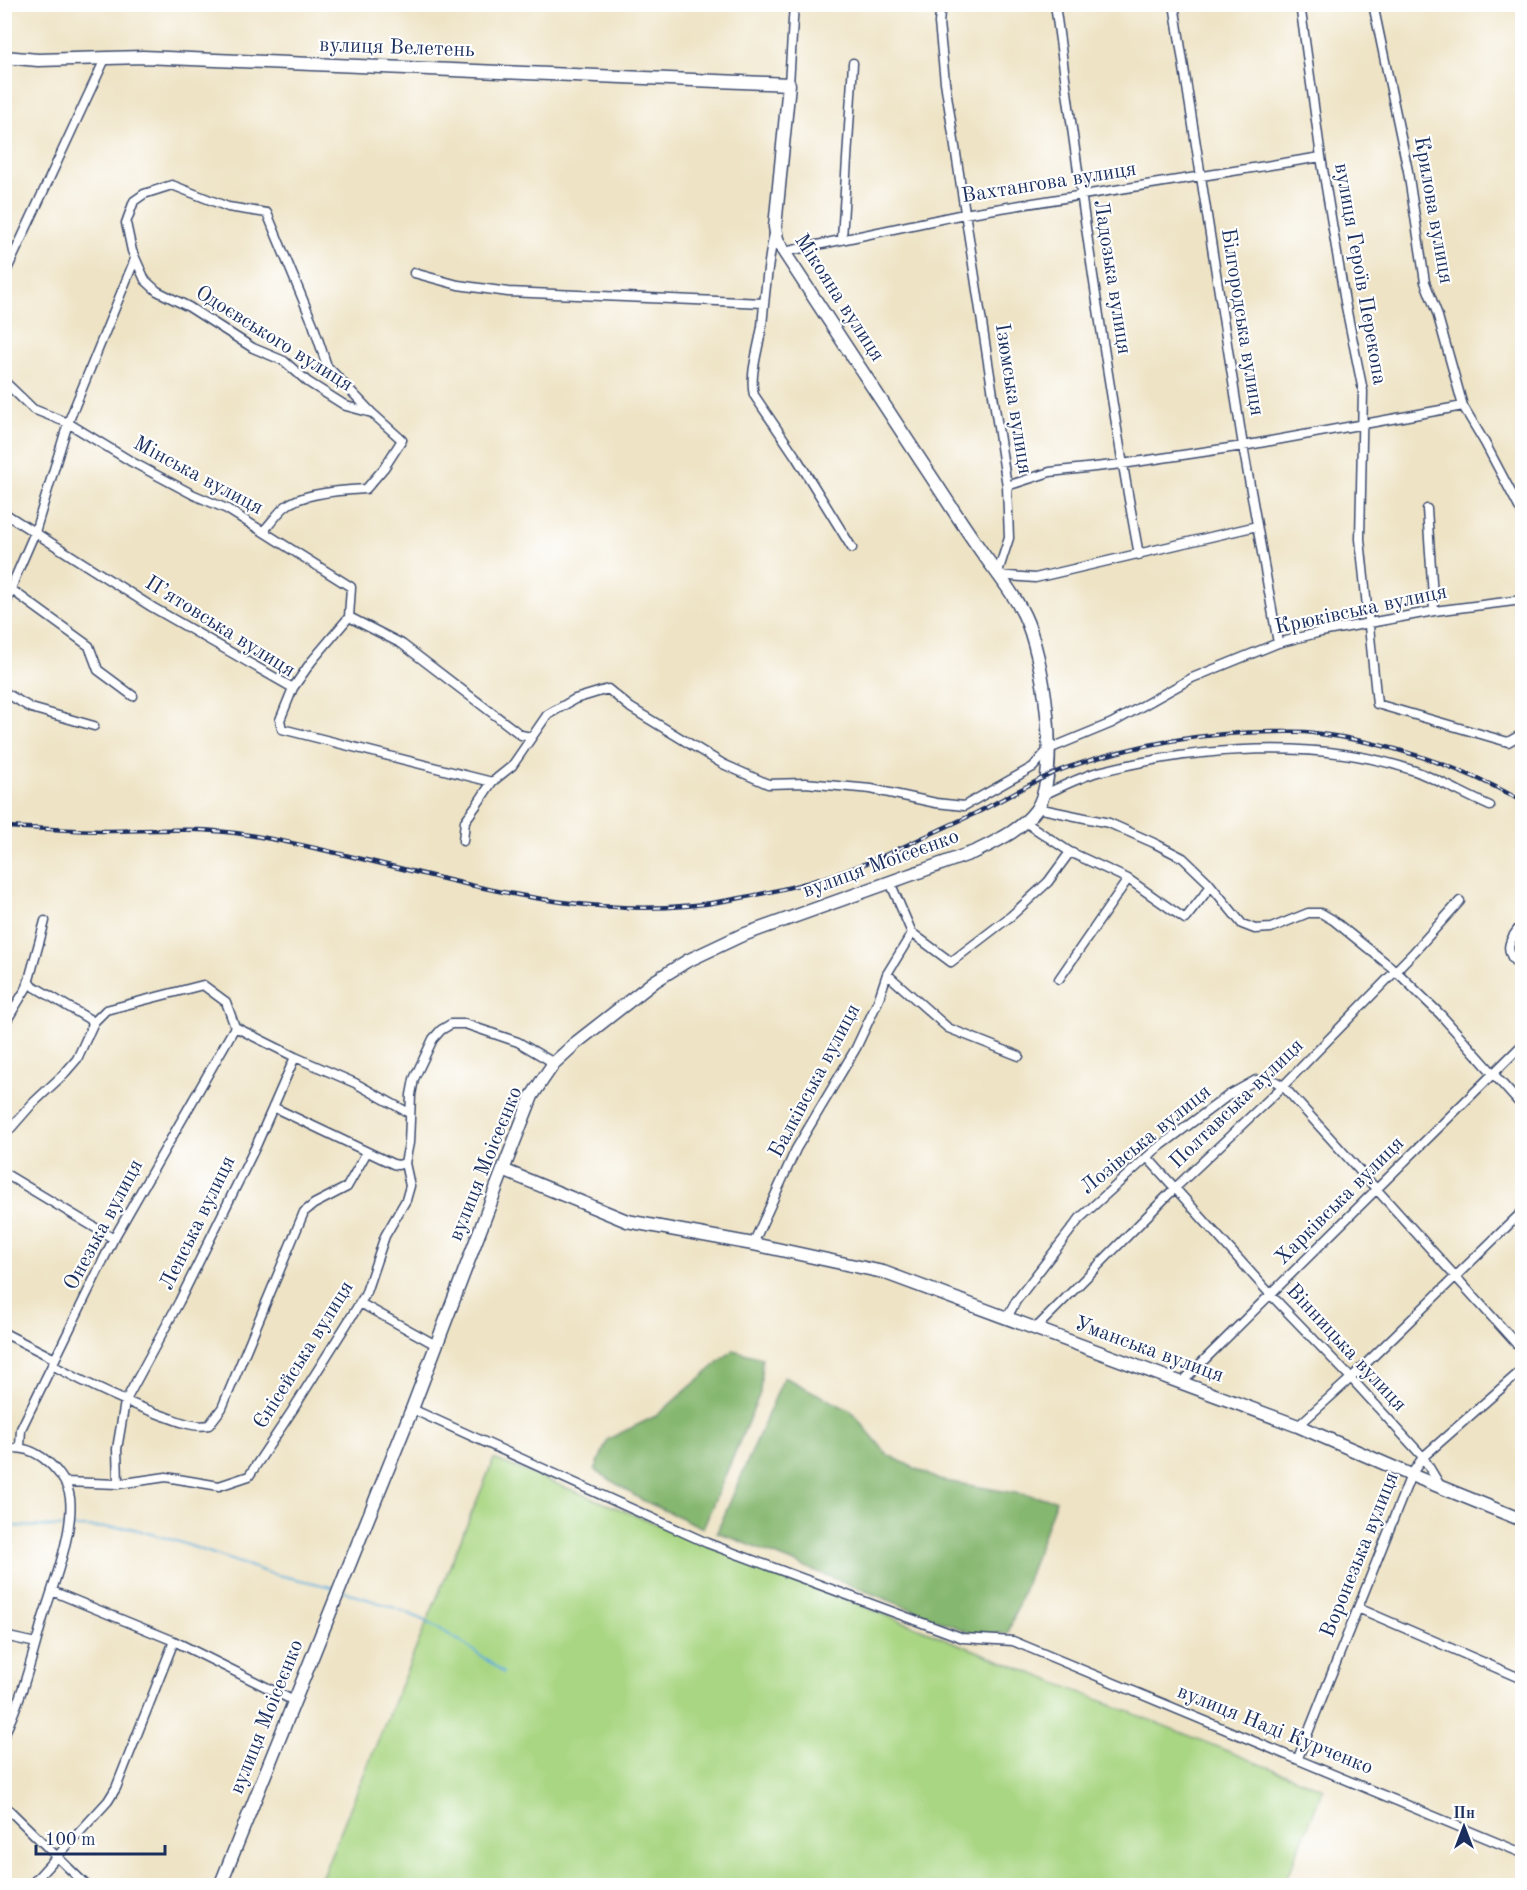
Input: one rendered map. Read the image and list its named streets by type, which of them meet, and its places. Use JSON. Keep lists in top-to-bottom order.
{
  "streets": {
    "street": [
      "вулиця Велетень",
      "Вахтангова вулиця",
      "Крилова вулиця",
      "вулиця Героїв Перекопа",
      "Ладозька вулиця",
      "Мікояна вулиця",
      "Білгородська вулиця",
      "Одоєвського вулиця",
      "Ізюмська вулиця",
      "Мінська вулиця",
      "Крюківська вулиця",
      "П’ятовська вулиця",
      "вулиця Моісеєнко",
      "Балківська вулиця",
      "Полтавська вулиця",
      "Лозівська вулиця",
      "Харківська вулиця",
      "Ленська вулиця",
      "Онезька вулиця",
      "Вінницька вулиця",
      "Уманська вулиця",
      "Єнісейська вулиця",
      "Воронезька вулиця",
      "вулиця Наді Курченко"
    ]
  },
  "crossings": [
    ["вулиця Велетень", "Мікояна вулиця"],
    ["Вахтангова вулиця", "вулиця Героїв Перекопа"],
    ["Вахтангова вулиця", "Ладозька вулиця"],
    ["Вахтангова вулиця", "Мікояна вулиця"],
    ["Вахтангова вулиця", "Білгородська вулиця"],
    ["Вахтангова вулиця", "Ізюмська вулиця"],
    ["вулиця Героїв Перекопа", "Крюківська вулиця"],
    ["Мікояна вулиця", "Ізюмська вулиця"],
    ["Білгородська вулиця", "Крюківська вулиця"],
    ["Одоєвського вулиця", "Мінська вулиця"],
    ["вулиця Моісеєнко", "Уманська вулиця"],
    ["вулиця Моісеєнко", "Єнісейська вулиця"],
    ["вулиця Моісеєнко", "вулиця Наді Курченко"],
    ["Балківська вулиця", "Уманська вулиця"],
    ["Полтавська вулиця", "Лозівська вулиця"],
    ["Полтавська вулиця", "Вінницька вулиця"],
    ["Полтавська вулиця", "Уманська вулиця"],
    ["Лозівська вулиця", "Вінницька вулиця"],
    ["Лозівська вулиця", "Уманська вулиця"],
    ["Харківська вулиця", "Вінницька вулиця"],
    ["Харківська вулиця", "Уманська вулиця"],
    ["Ленська вулиця", "Єнісейська вулиця"],
    ["Вінницька вулиця", "Уманська вулиця"],
    ["Вінницька вулиця", "Воронезька вулиця"],
    ["Уманська вулиця", "Воронезька вулиця"],
    ["Воронезька вулиця", "вулиця Наді Курченко"]
  ],
  "scale_bar": "100 m",
  "north": "top"
}
